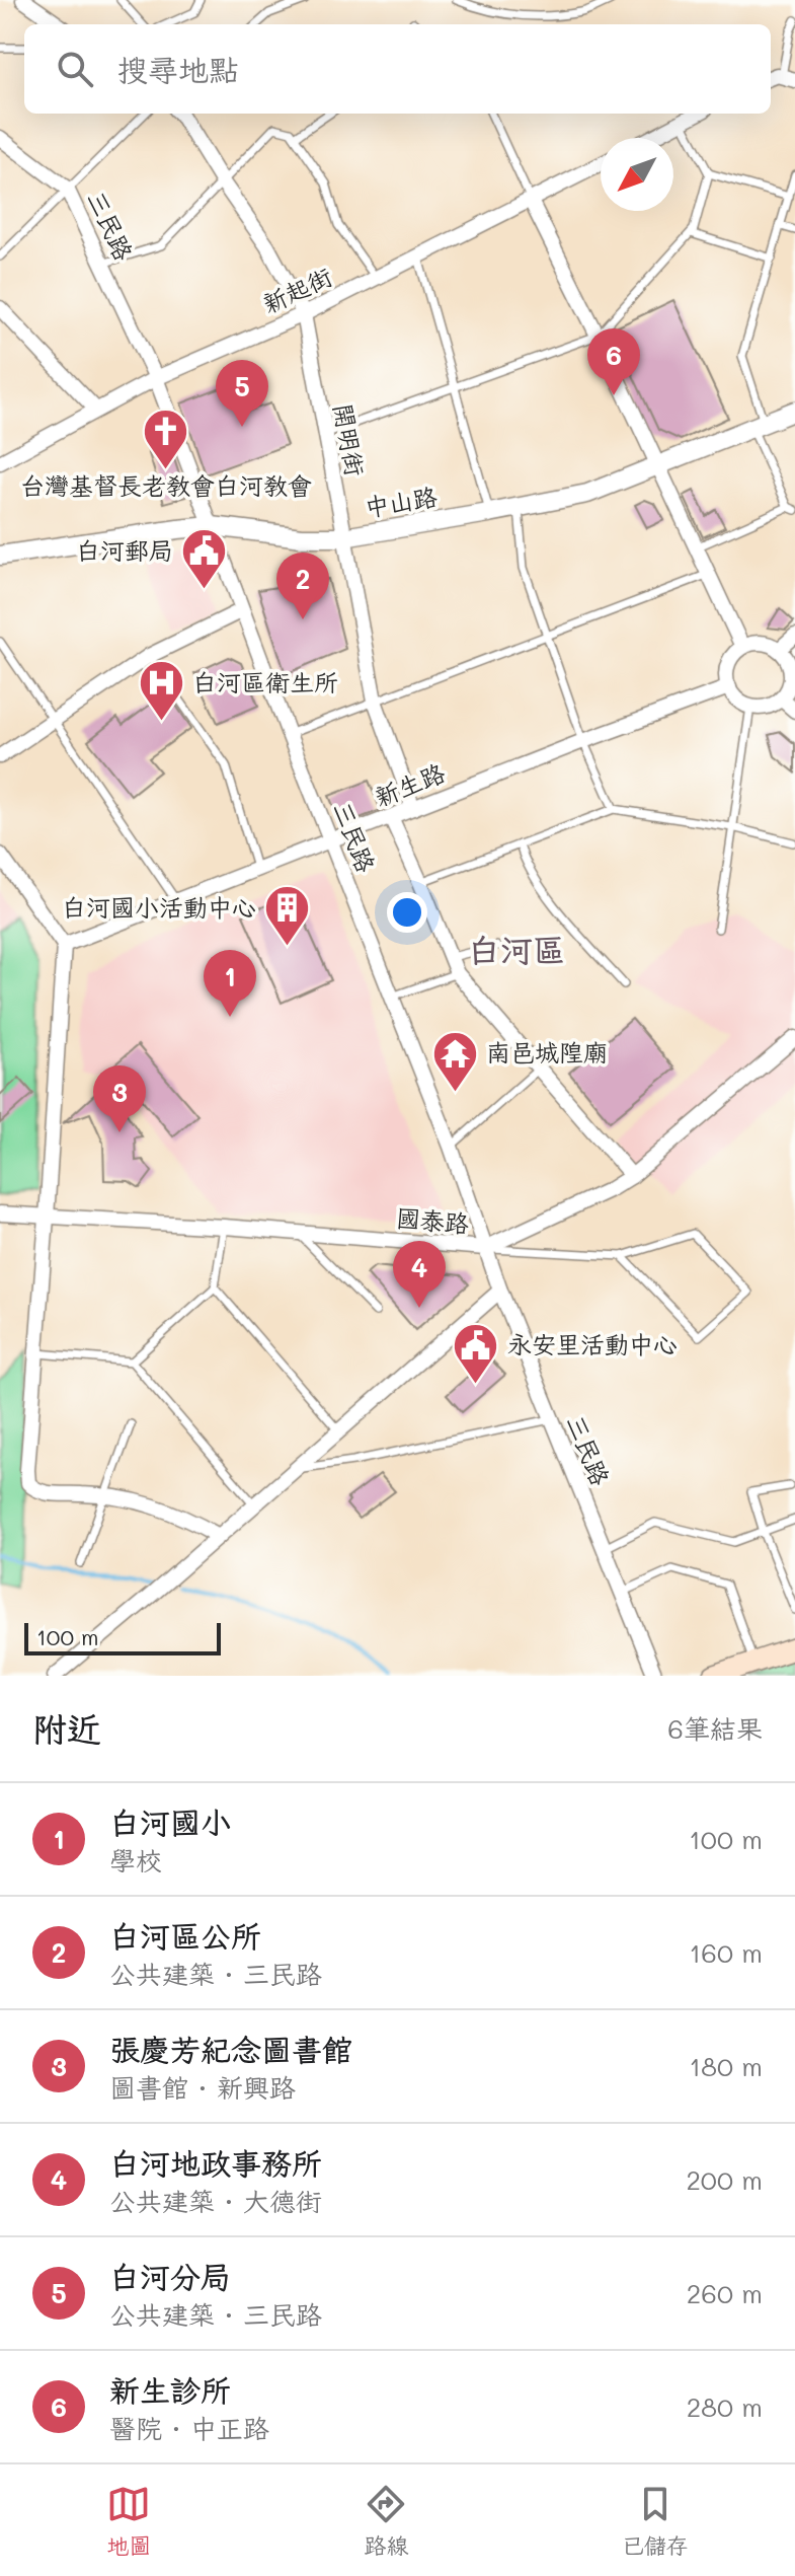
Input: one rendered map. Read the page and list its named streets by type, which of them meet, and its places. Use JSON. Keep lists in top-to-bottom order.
{
  "streets": {
    "street": [
      "三民路",
      "新起街",
      "開明街",
      "中山路",
      "新生路",
      "國泰路"
    ]
  },
  "crossings": [
    ["三民路", "新起街"],
    ["三民路", "中山路"],
    ["三民路", "新生路"],
    ["三民路", "國泰路"],
    ["新起街", "開明街"],
    ["開明街", "中山路"],
    ["開明街", "新生路"]
  ],
  "districts": ["白河區"],
  "places": {
    "church": ["台灣基督長老教會白河教會"],
    "public building": ["白河郵局", "永安里活動中心"],
    "hospital": ["白河區衛生所"],
    "building": ["白河國小活動中心"],
    "temple": ["南邑城隍廟"]
  },
  "scale_bar": "100 m",
  "north": "bottom left",
  "page": {
    "search": "搜尋地點",
    "pins": [
      "6",
      "5",
      "2",
      "1",
      "3",
      "4"
    ],
    "scale": "100 m",
    "heading": ["附近", "6筆結果"],
    "list": [
      {
        "mark": "1",
        "name": "白河國小",
        "note": "學校",
        "value": "100 m"
      },
      {
        "mark": "2",
        "name": "白河區公所",
        "note": "公共建築 · 三民路",
        "value": "160 m"
      },
      {
        "mark": "3",
        "name": "張慶芳紀念圖書館",
        "note": "圖書館 · 新興路",
        "value": "180 m"
      },
      {
        "mark": "4",
        "name": "白河地政事務所",
        "note": "公共建築 · 大德街",
        "value": "200 m"
      },
      {
        "mark": "5",
        "name": "白河分局",
        "note": "公共建築 · 三民路",
        "value": "260 m"
      },
      {
        "mark": "6",
        "name": "新生診所",
        "note": "醫院 · 中正路",
        "value": "280 m"
      }
    ],
    "nav": ["地圖", "路線", "已儲存"]
  }
}
